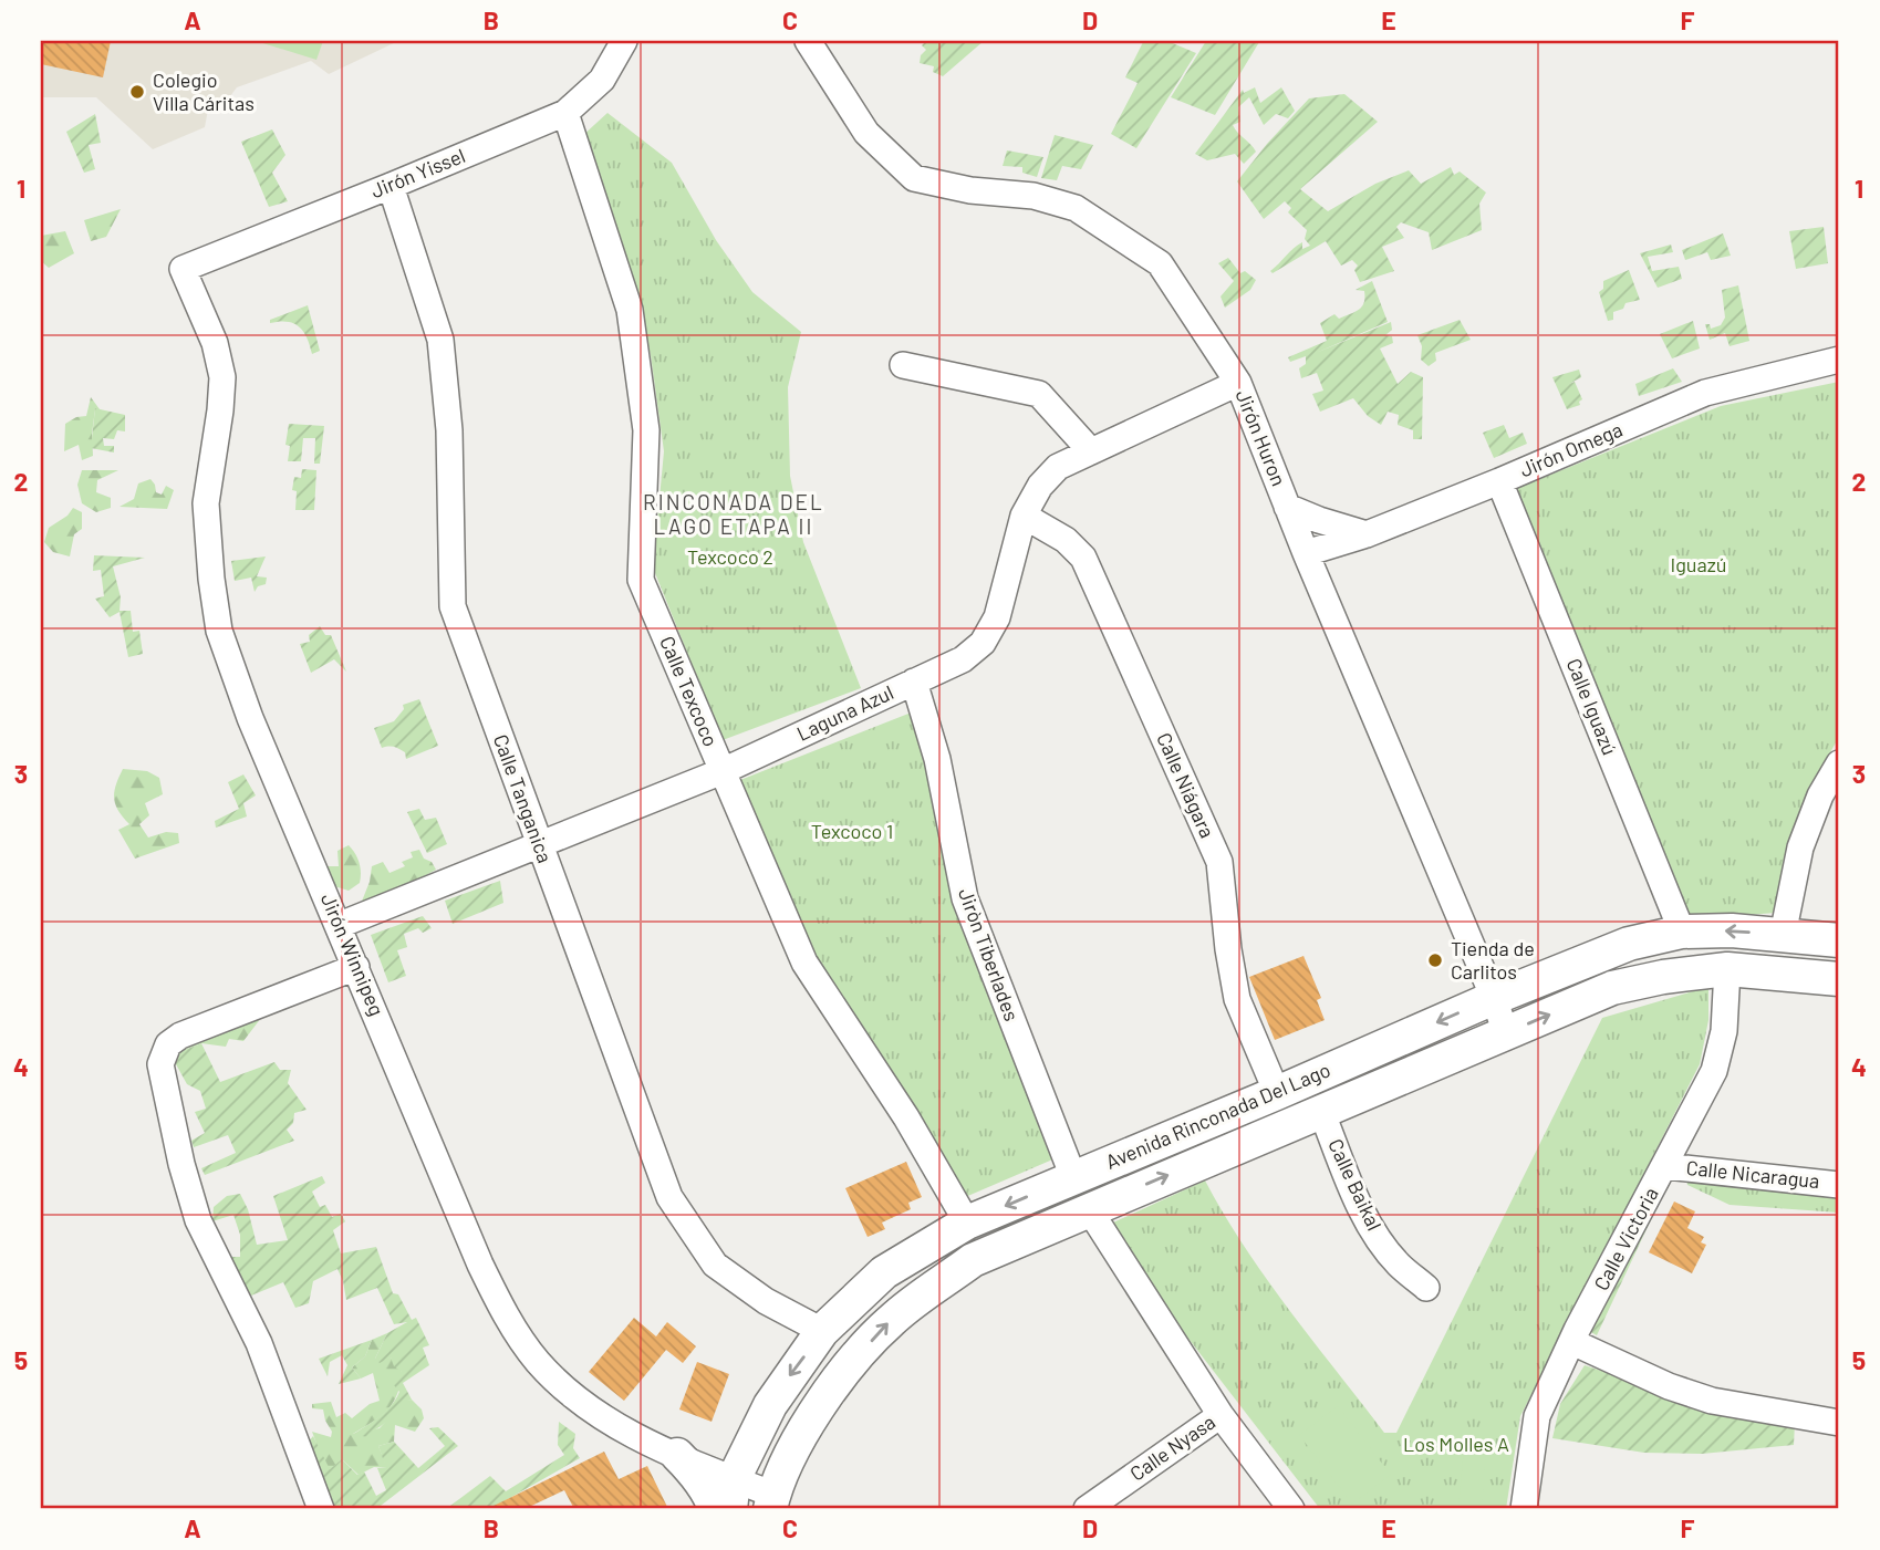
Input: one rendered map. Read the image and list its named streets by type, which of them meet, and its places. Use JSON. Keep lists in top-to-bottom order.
{
  "streets": {
    "street": [
      "Jirón Yissel",
      "Jirón Huron",
      "Jirón Omega",
      "Calle Texcoco",
      "Calle Iguazú",
      "Laguna Azul",
      "Calle Niágara",
      "Calle Tanganica",
      "Jirón Winnipeg",
      "Jiròn Tiberlades",
      "Avenida Rinconada Del Lago",
      "Calle Nicaragua",
      "Calle Baikal",
      "Calle Victoria",
      "Calle Nyasa"
    ]
  },
  "crossings": [
    ["Jirón Yissel", "Calle Texcoco"],
    ["Jirón Yissel", "Calle Tanganica"],
    ["Jirón Yissel", "Jirón Winnipeg"],
    ["Jirón Huron", "Jirón Omega"],
    ["Jirón Huron", "Laguna Azul"],
    ["Jirón Huron", "Avenida Rinconada Del Lago"],
    ["Jirón Omega", "Calle Iguazú"],
    ["Calle Texcoco", "Laguna Azul"],
    ["Calle Texcoco", "Avenida Rinconada Del Lago"],
    ["Calle Iguazú", "Avenida Rinconada Del Lago"],
    ["Laguna Azul", "Calle Niágara"],
    ["Laguna Azul", "Calle Tanganica"],
    ["Laguna Azul", "Jirón Winnipeg"],
    ["Laguna Azul", "Jiròn Tiberlades"],
    ["Calle Niágara", "Avenida Rinconada Del Lago"],
    ["Calle Tanganica", "Avenida Rinconada Del Lago"],
    ["Jirón Winnipeg", "Avenida Rinconada Del Lago"],
    ["Jiròn Tiberlades", "Avenida Rinconada Del Lago"],
    ["Avenida Rinconada Del Lago", "Calle Baikal"],
    ["Avenida Rinconada Del Lago", "Calle Victoria"],
    ["Calle Nicaragua", "Calle Victoria"]
  ],
  "districts": ["RINCONADA DEL LAGO ETAPA II"],
  "parks": [
    "Texcoco 2",
    "Iguazú",
    "Texcoco 1",
    "Los Molles A"
  ],
  "places": ["Colegio Villa Cáritas", "Tienda de Carlitos"],
  "grid": {
    "columns": [
      "A",
      "B",
      "C",
      "D",
      "E",
      "F"
    ],
    "rows": [
      "1",
      "2",
      "3",
      "4",
      "5"
    ]
  }
}
